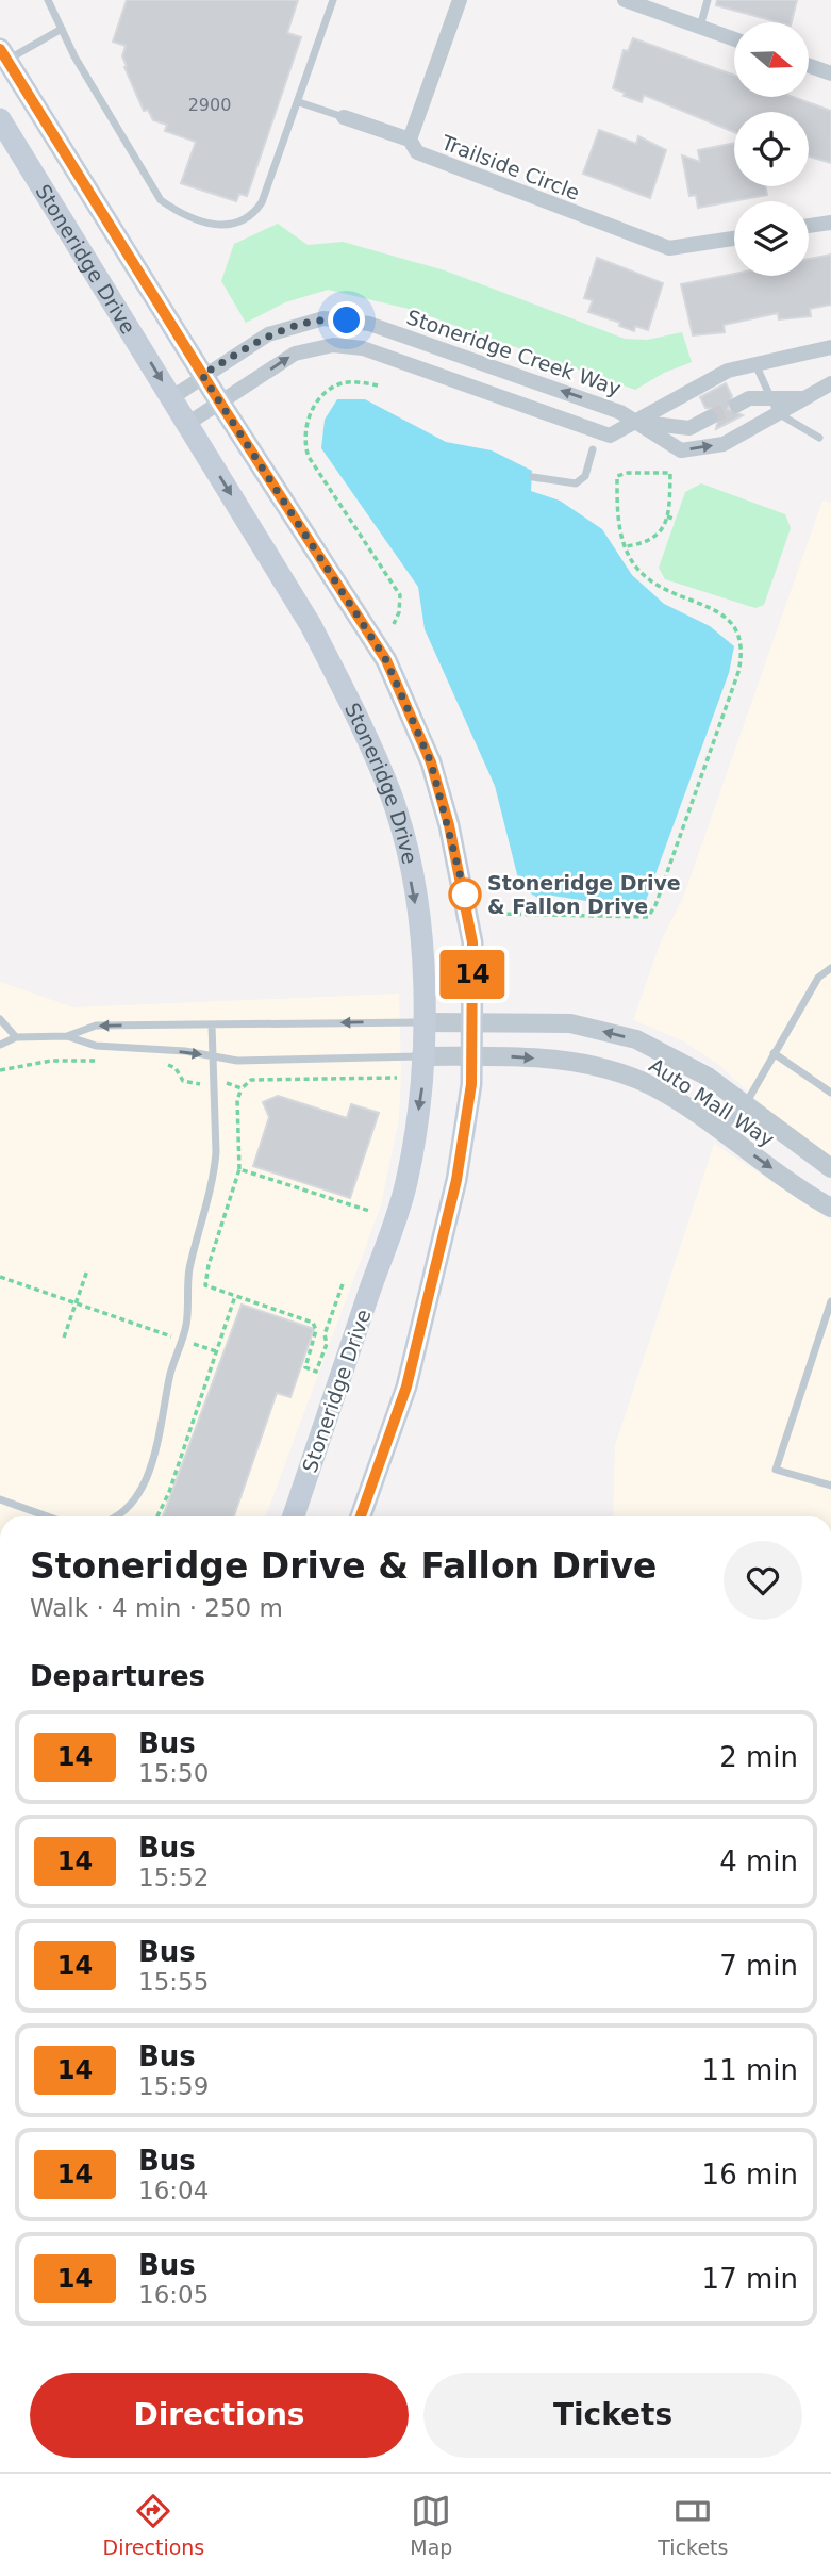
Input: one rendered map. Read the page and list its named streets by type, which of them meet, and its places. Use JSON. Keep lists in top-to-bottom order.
{
  "streets": {
    "main road": ["Stoneridge Drive"],
    "street": ["Trailside Circle", "Stoneridge Creek Way", "Auto Mall Way"]
  },
  "crossings": [
    ["Stoneridge Drive", "Stoneridge Creek Way"],
    ["Stoneridge Drive", "Auto Mall Way"]
  ],
  "places": ["Stoneridge Drive & Fallon Drive"],
  "lines": ["bus line 14"],
  "house_numbers": ["2900"],
  "north": "right",
  "page": {
    "on_map": "14",
    "heading": [
      ["Stoneridge Drive & Fallon Drive", "Walk · 4 min · 250 m"],
      "Departures"
    ],
    "list": [
      {
        "mark": "14",
        "name": "Bus",
        "note": "15:50",
        "value": "2 min"
      },
      {
        "mark": "14",
        "name": "Bus",
        "note": "15:52",
        "value": "4 min"
      },
      {
        "mark": "14",
        "name": "Bus",
        "note": "15:55",
        "value": "7 min"
      },
      {
        "mark": "14",
        "name": "Bus",
        "note": "15:59",
        "value": "11 min"
      },
      {
        "mark": "14",
        "name": "Bus",
        "note": "16:04",
        "value": "16 min"
      },
      {
        "mark": "14",
        "name": "Bus",
        "note": "16:05",
        "value": "17 min"
      }
    ],
    "buttons": ["Directions", "Tickets"],
    "tabs": ["Directions", "Map", "Tickets"]
  }
}
